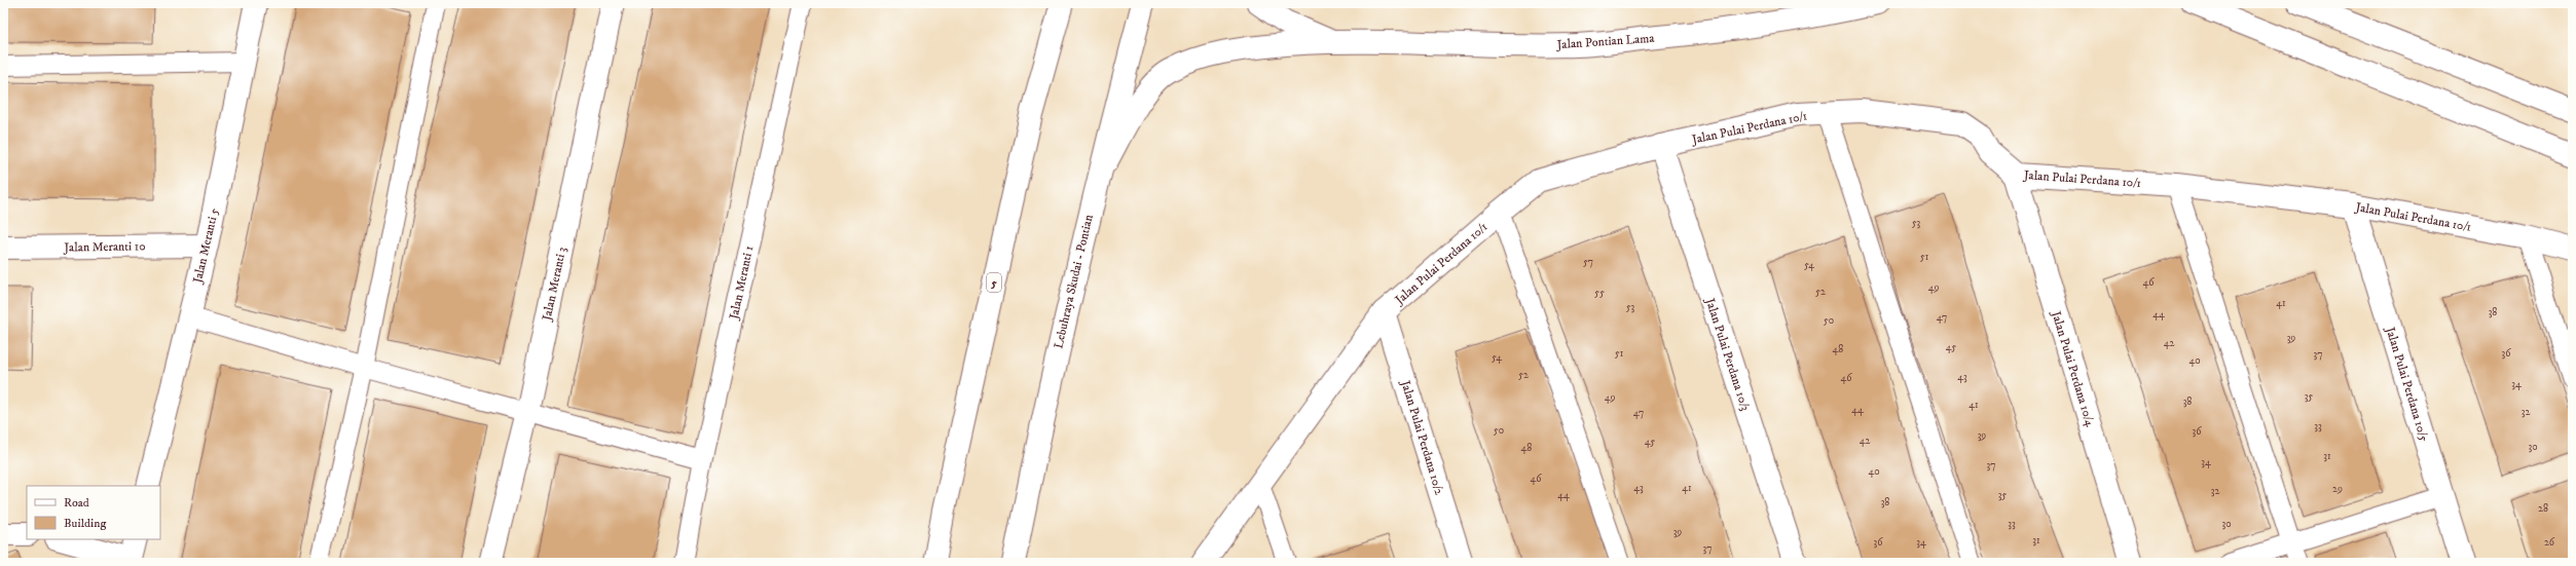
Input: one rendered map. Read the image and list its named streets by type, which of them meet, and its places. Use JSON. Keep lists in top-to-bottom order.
{
  "streets": {
    "main road": [
      "Jalan Pontian Lama",
      "Jalan Pulai Perdana 10/1",
      "Jalan Meranti 5",
      "Jalan Meranti 10",
      "Lebuhraya Skudai - Pontian",
      "5",
      "Jalan Meranti 3",
      "Jalan Pulai Perdana 10/3",
      "Jalan Pulai Perdana 10/4",
      "Jalan Pulai Perdana 10/5",
      "Jalan Pulai Perdana 10/2"
    ],
    "lane": ["Jalan Meranti 1"]
  },
  "crossings": [
    ["Jalan Pontian Lama", "Lebuhraya Skudai - Pontian"],
    ["Jalan Pulai Perdana 10/1", "Jalan Pulai Perdana 10/3"],
    ["Jalan Pulai Perdana 10/1", "Jalan Pulai Perdana 10/4"],
    ["Jalan Pulai Perdana 10/1", "Jalan Pulai Perdana 10/5"],
    ["Jalan Pulai Perdana 10/1", "Jalan Pulai Perdana 10/2"],
    ["Jalan Meranti 5", "Jalan Meranti 10"]
  ],
  "house_numbers": [
    "53",
    "51",
    "57",
    "54",
    "46",
    "49",
    "52",
    "55",
    "41",
    "53",
    "38",
    "44",
    "47",
    "50",
    "39",
    "42",
    "45",
    "48",
    "51",
    "36",
    "37",
    "54",
    "40",
    "52",
    "43",
    "46",
    "34",
    "35",
    "49",
    "38",
    "41",
    "44",
    "32",
    "47",
    "33",
    "50",
    "36",
    "39",
    "42",
    "45",
    "30",
    "48",
    "31",
    "34",
    "37",
    "40",
    "46",
    "43",
    "41",
    "29",
    "32",
    "44",
    "35",
    "38",
    "28",
    "33",
    "30",
    "39",
    "31",
    "36",
    "34",
    "26",
    "37"
  ],
  "legend": ["Road", "Building"]
}
